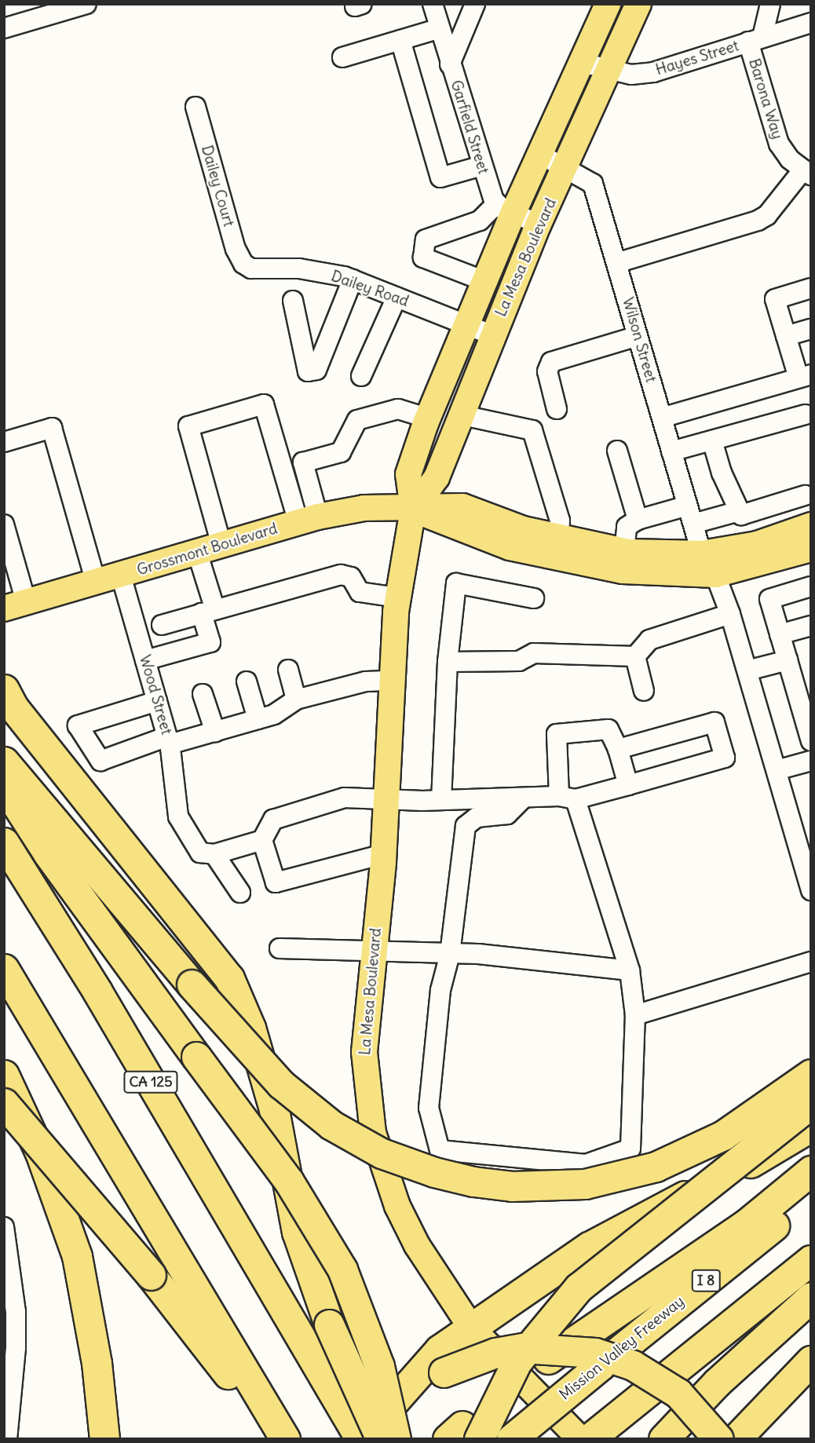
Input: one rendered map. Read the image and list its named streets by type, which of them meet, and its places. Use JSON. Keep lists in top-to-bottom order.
{
  "streets": {
    "highway": ["CA 125", "I 8", "Mission Valley Freeway"],
    "main road": ["La Mesa Boulevard", "Grossmont Boulevard"],
    "street": [
      "Hayes Street",
      "Barona Way",
      "Garfield Street",
      "Dailey Court",
      "Dailey Road",
      "Wilson Street",
      "Wood Street"
    ]
  },
  "crossings": [
    ["Hayes Street", "Barona Way"],
    ["Hayes Street", "La Mesa Boulevard"],
    ["Garfield Street", "La Mesa Boulevard"],
    ["Dailey Court", "Dailey Road"],
    ["La Mesa Boulevard", "Dailey Road"],
    ["La Mesa Boulevard", "Wilson Street"],
    ["La Mesa Boulevard", "Grossmont Boulevard"],
    ["Wilson Street", "Grossmont Boulevard"],
    ["Grossmont Boulevard", "Wood Street"]
  ]
}
